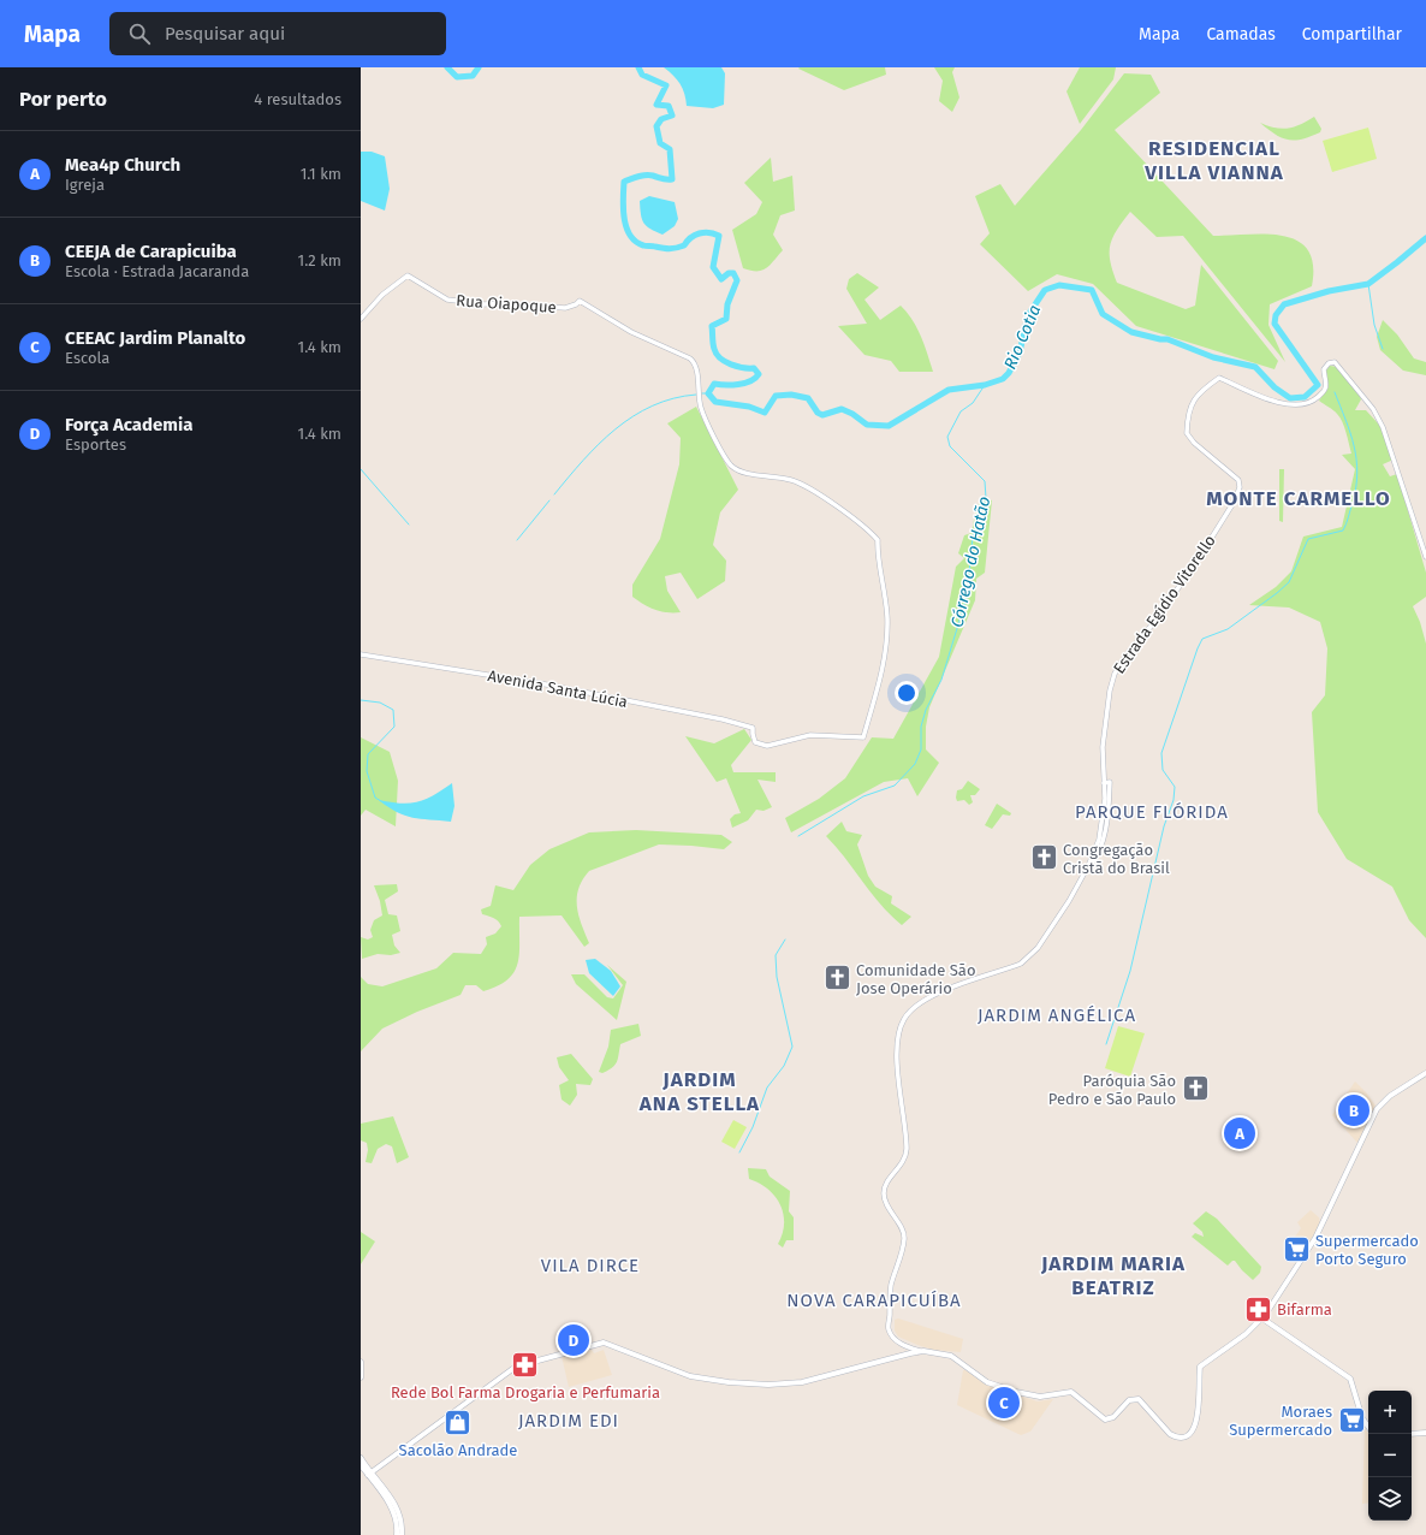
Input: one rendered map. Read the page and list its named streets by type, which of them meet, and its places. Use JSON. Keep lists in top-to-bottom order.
{
  "streets": {
    "street": ["Rua Oiapoque", "Estrada Egídio Vitorello", "Avenida Santa Lúcia"]
  },
  "crossings": [
    ["Rua Oiapoque", "Avenida Santa Lúcia"]
  ],
  "districts": [
    "RESIDENCIAL VILLA VIANNA",
    "MONTE CARMELLO",
    "PARQUE FLÓRIDA",
    "JARDIM ANGÉLICA",
    "JARDIM ANA STELLA",
    "JARDIM MARIA BEATRIZ",
    "VILA DIRCE",
    "NOVA CARAPICUÍBA",
    "JARDIM EDI"
  ],
  "water": ["Rio Cotia", "Córrego do Hatão"],
  "places": {
    "church": ["Congregação Cristã do Brasil", "Comunidade São Jose Operário", "Paróquia São Pedro e São Paulo"],
    "supermarket": ["Supermercado Porto Seguro", "Moraes Supermercado"],
    "pharmacy": ["Bifarma", "Rede Bol Farma Drogaria e Perfumaria"],
    "shop": ["Sacolão Andrade"]
  },
  "page": {
    "header": "Mapa",
    "search": "Pesquisar aqui",
    "nav": ["Mapa", "Camadas", "Compartilhar"],
    "heading": ["Por perto", "4 resultados"],
    "list": [
      {
        "mark": "A",
        "name": "Mea4p Church",
        "note": "Igreja",
        "value": "1.1 km"
      },
      {
        "mark": "B",
        "name": "CEEJA de Carapicuiba",
        "note": "Escola · Estrada Jacaranda",
        "value": "1.2 km"
      },
      {
        "mark": "C",
        "name": "CEEAC Jardim Planalto",
        "note": "Escola",
        "value": "1.4 km"
      },
      {
        "mark": "D",
        "name": "Força Academia",
        "note": "Esportes",
        "value": "1.4 km"
      }
    ],
    "pins": [
      "B",
      "A",
      "D",
      "C"
    ],
    "map_buttons": ["+", "−"]
  }
}
